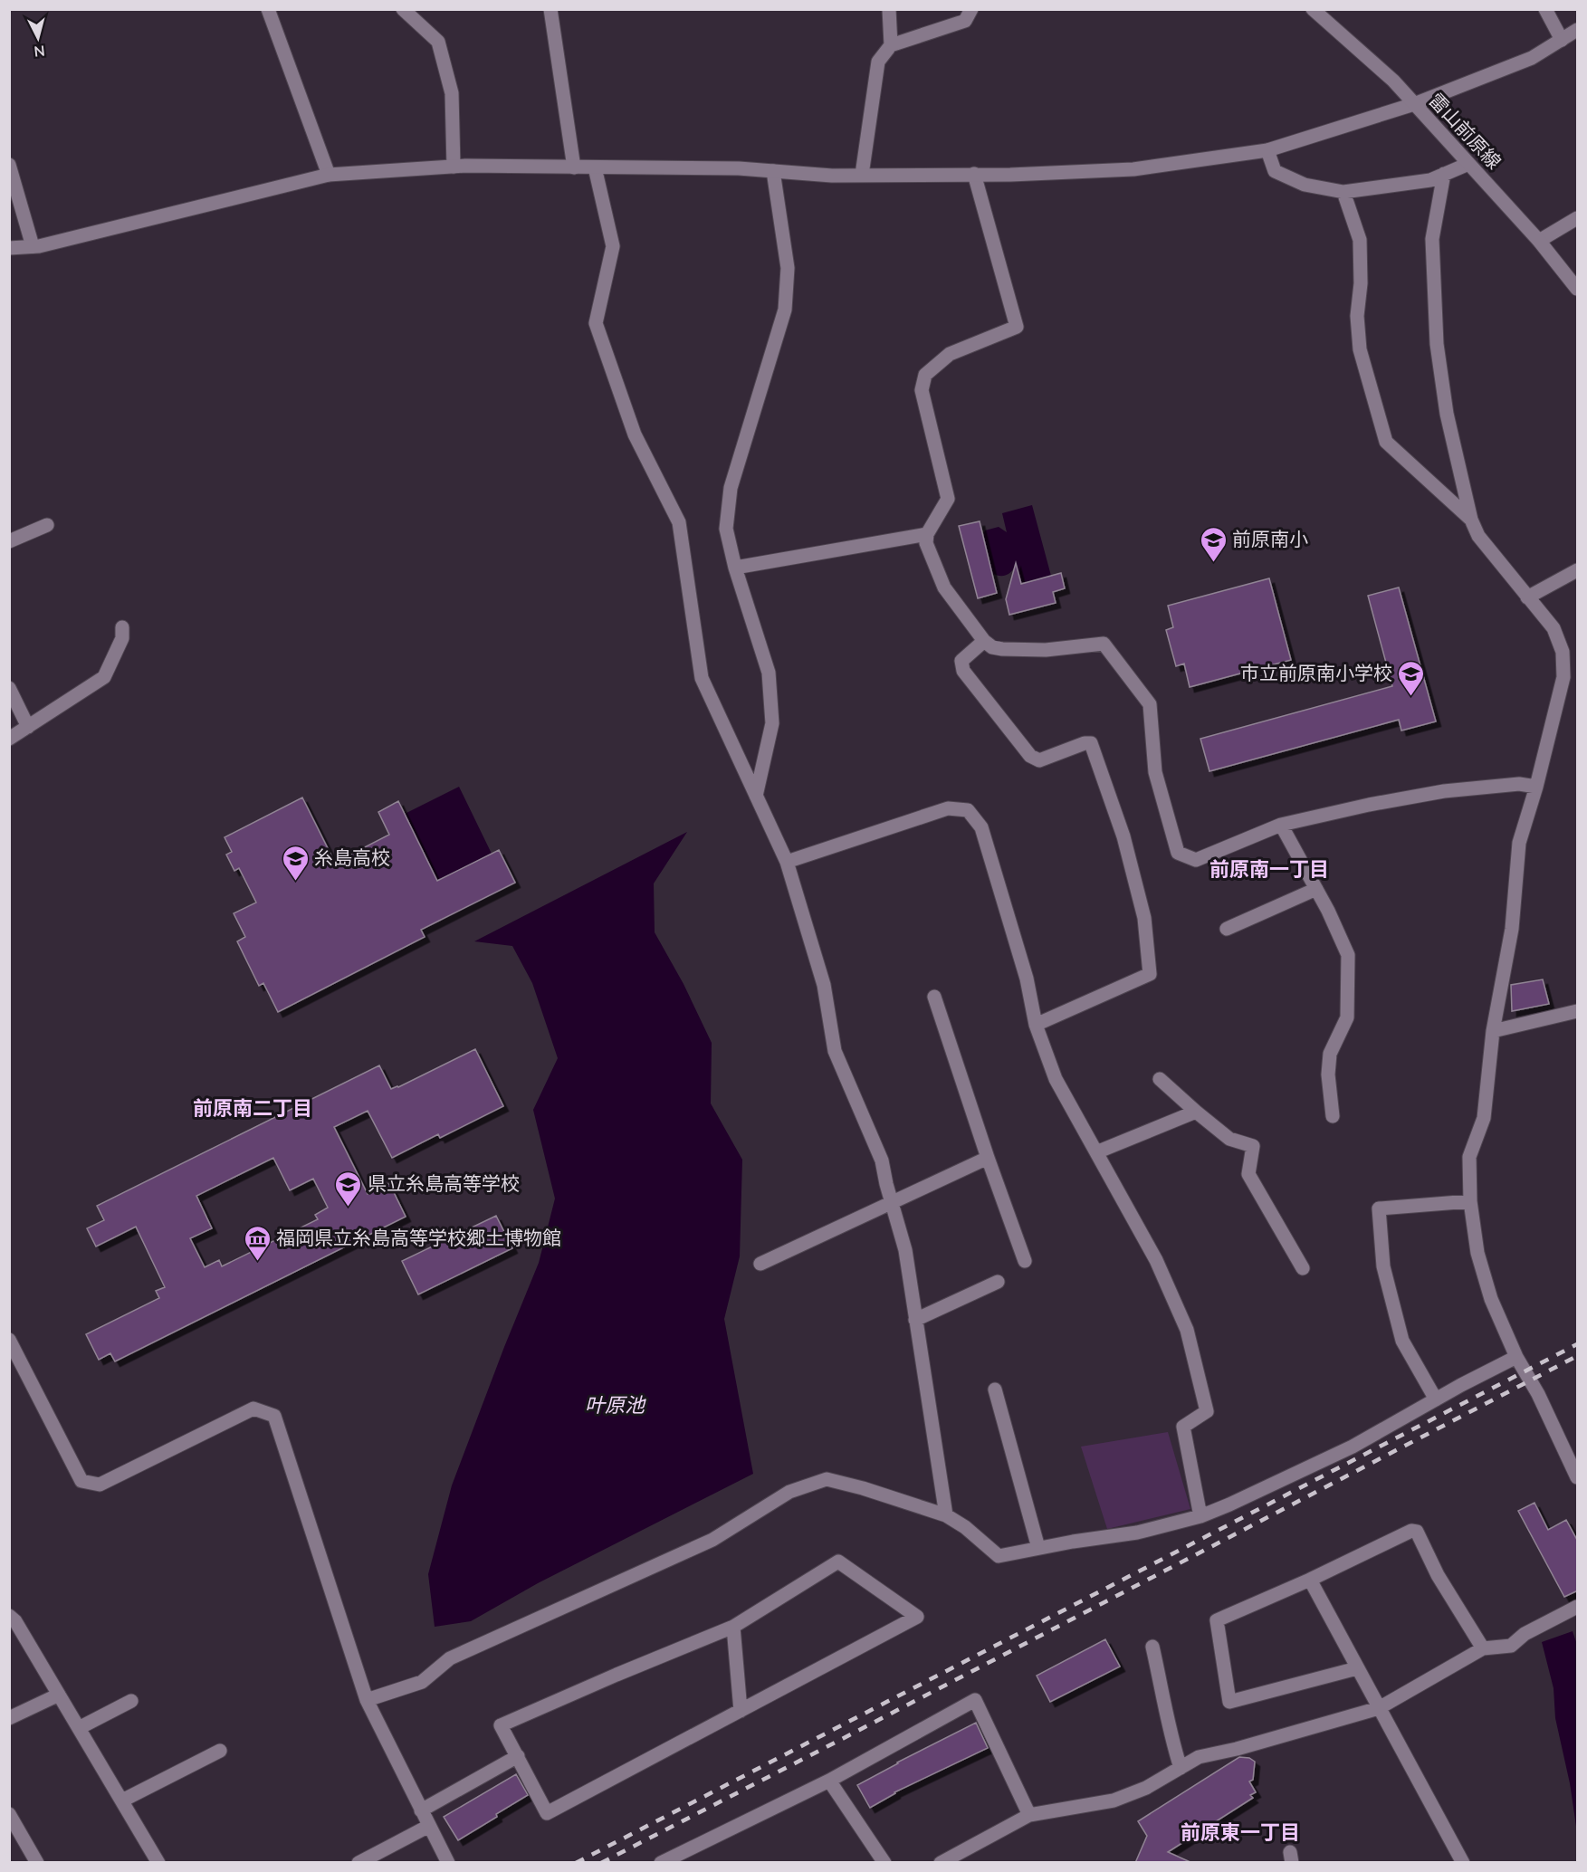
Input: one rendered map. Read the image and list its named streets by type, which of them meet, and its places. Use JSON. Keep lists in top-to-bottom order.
{
  "streets": {
    "street": ["雷山前原線"]
  },
  "districts": ["前原南一丁目", "前原南二丁目", "前原東一丁目"],
  "water": ["叶原池"],
  "places": {
    "school or university": [
      "前原南小",
      "市立前原南小学校",
      "糸島高校",
      "県立糸島高等学校"
    ],
    "museum": ["福岡県立糸島高等学校郷土博物館"]
  },
  "north": "bottom"
}
